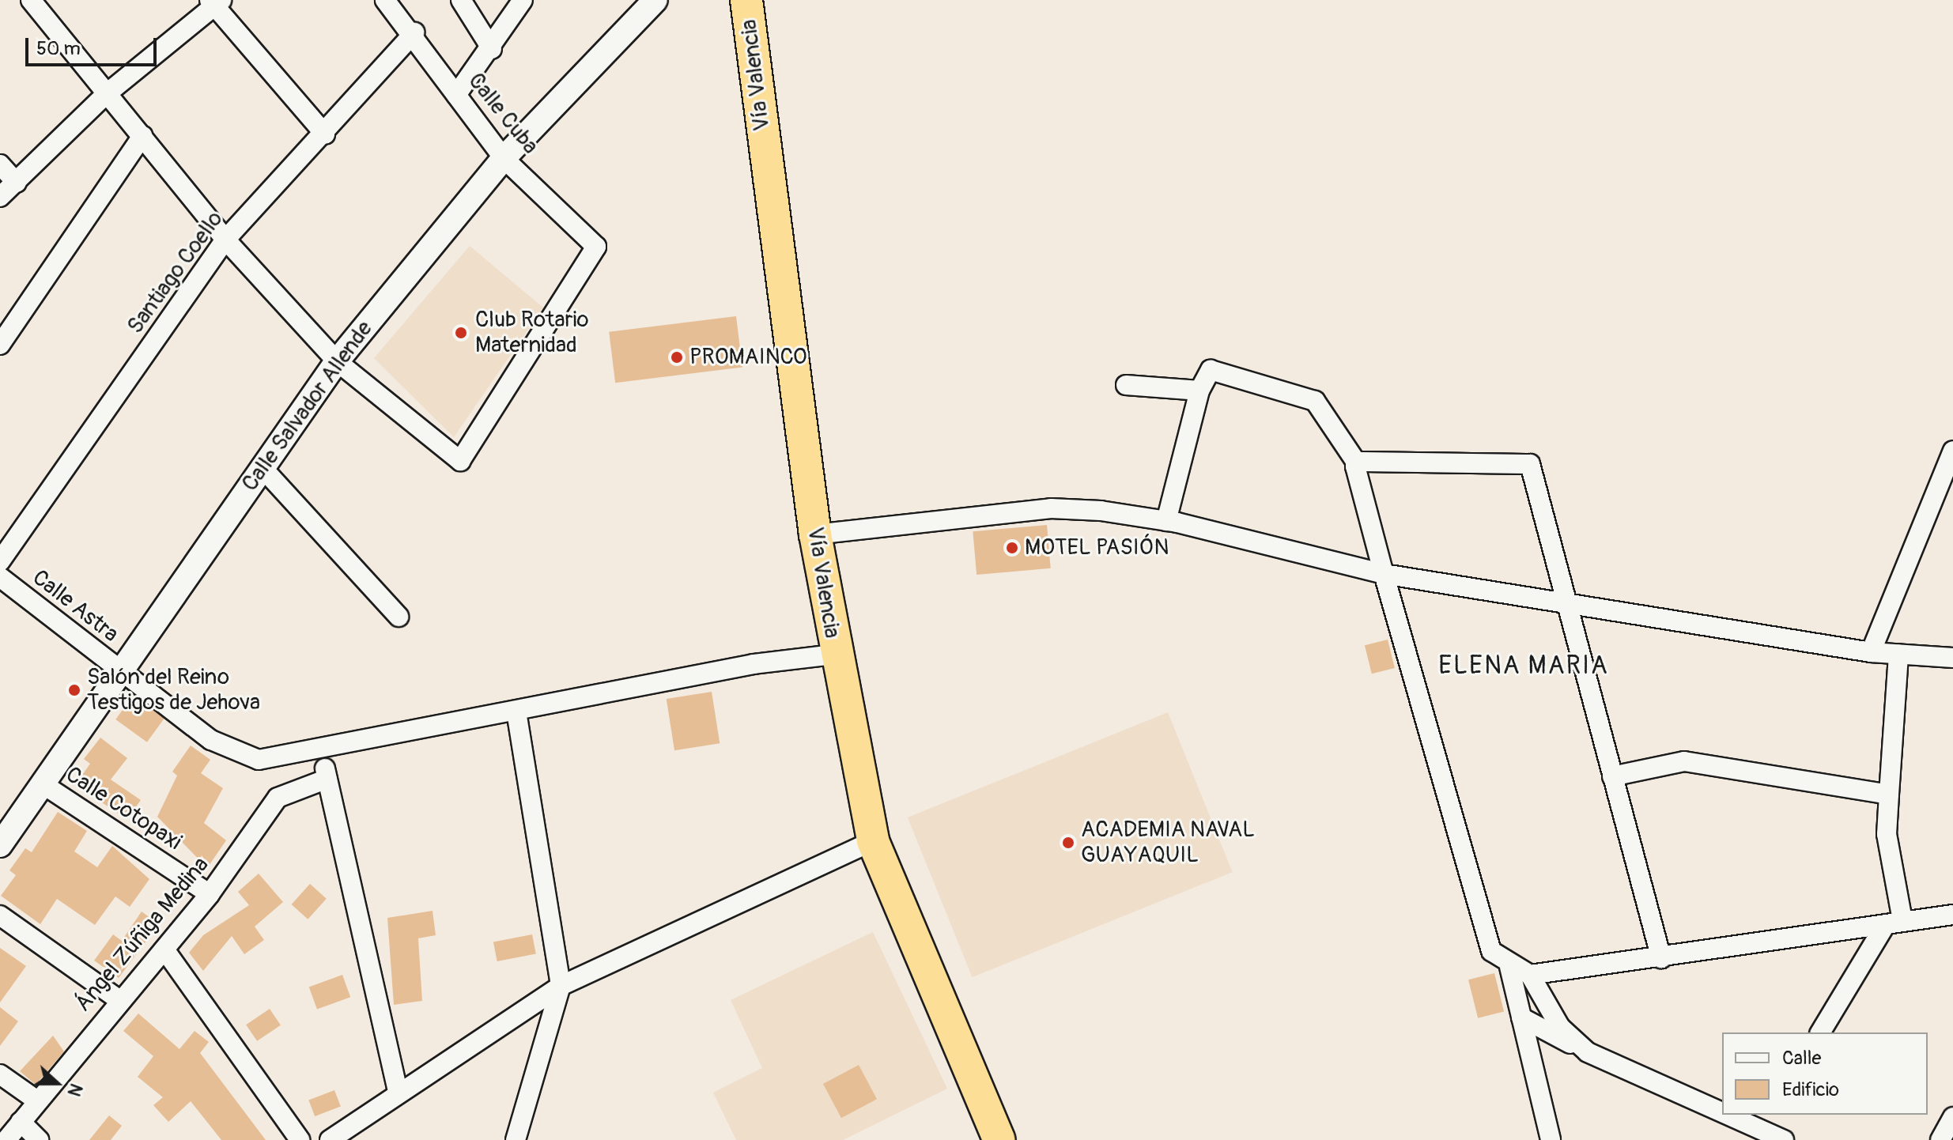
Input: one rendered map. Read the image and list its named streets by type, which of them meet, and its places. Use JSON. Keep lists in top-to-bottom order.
{
  "streets": {
    "highway": ["Vía Valencia"],
    "street": [
      "Calle Cuba",
      "Santiago Coello",
      "Calle Salvador Allende",
      "Calle Astra",
      "Calle Cotopaxi",
      "Ángel Zúñiga Medina"
    ]
  },
  "crossings": [
    ["Vía Valencia", "Calle Astra"],
    ["Calle Cuba", "Santiago Coello"],
    ["Calle Cuba", "Calle Salvador Allende"],
    ["Calle Salvador Allende", "Calle Astra"],
    ["Calle Salvador Allende", "Calle Cotopaxi"],
    ["Calle Cotopaxi", "Ángel Zúñiga Medina"]
  ],
  "districts": ["ELENA MARIA"],
  "places": [
    "Club Rotario Maternidad",
    "PROMAINCO",
    "MOTEL PASIÓN",
    "Salón del Reino Testigos de Jehova",
    "ACADEMIA NAVAL GUAYAQUIL"
  ],
  "legend": ["Calle", "Edificio"],
  "scale_bar": "50 m",
  "north": "right"
}
